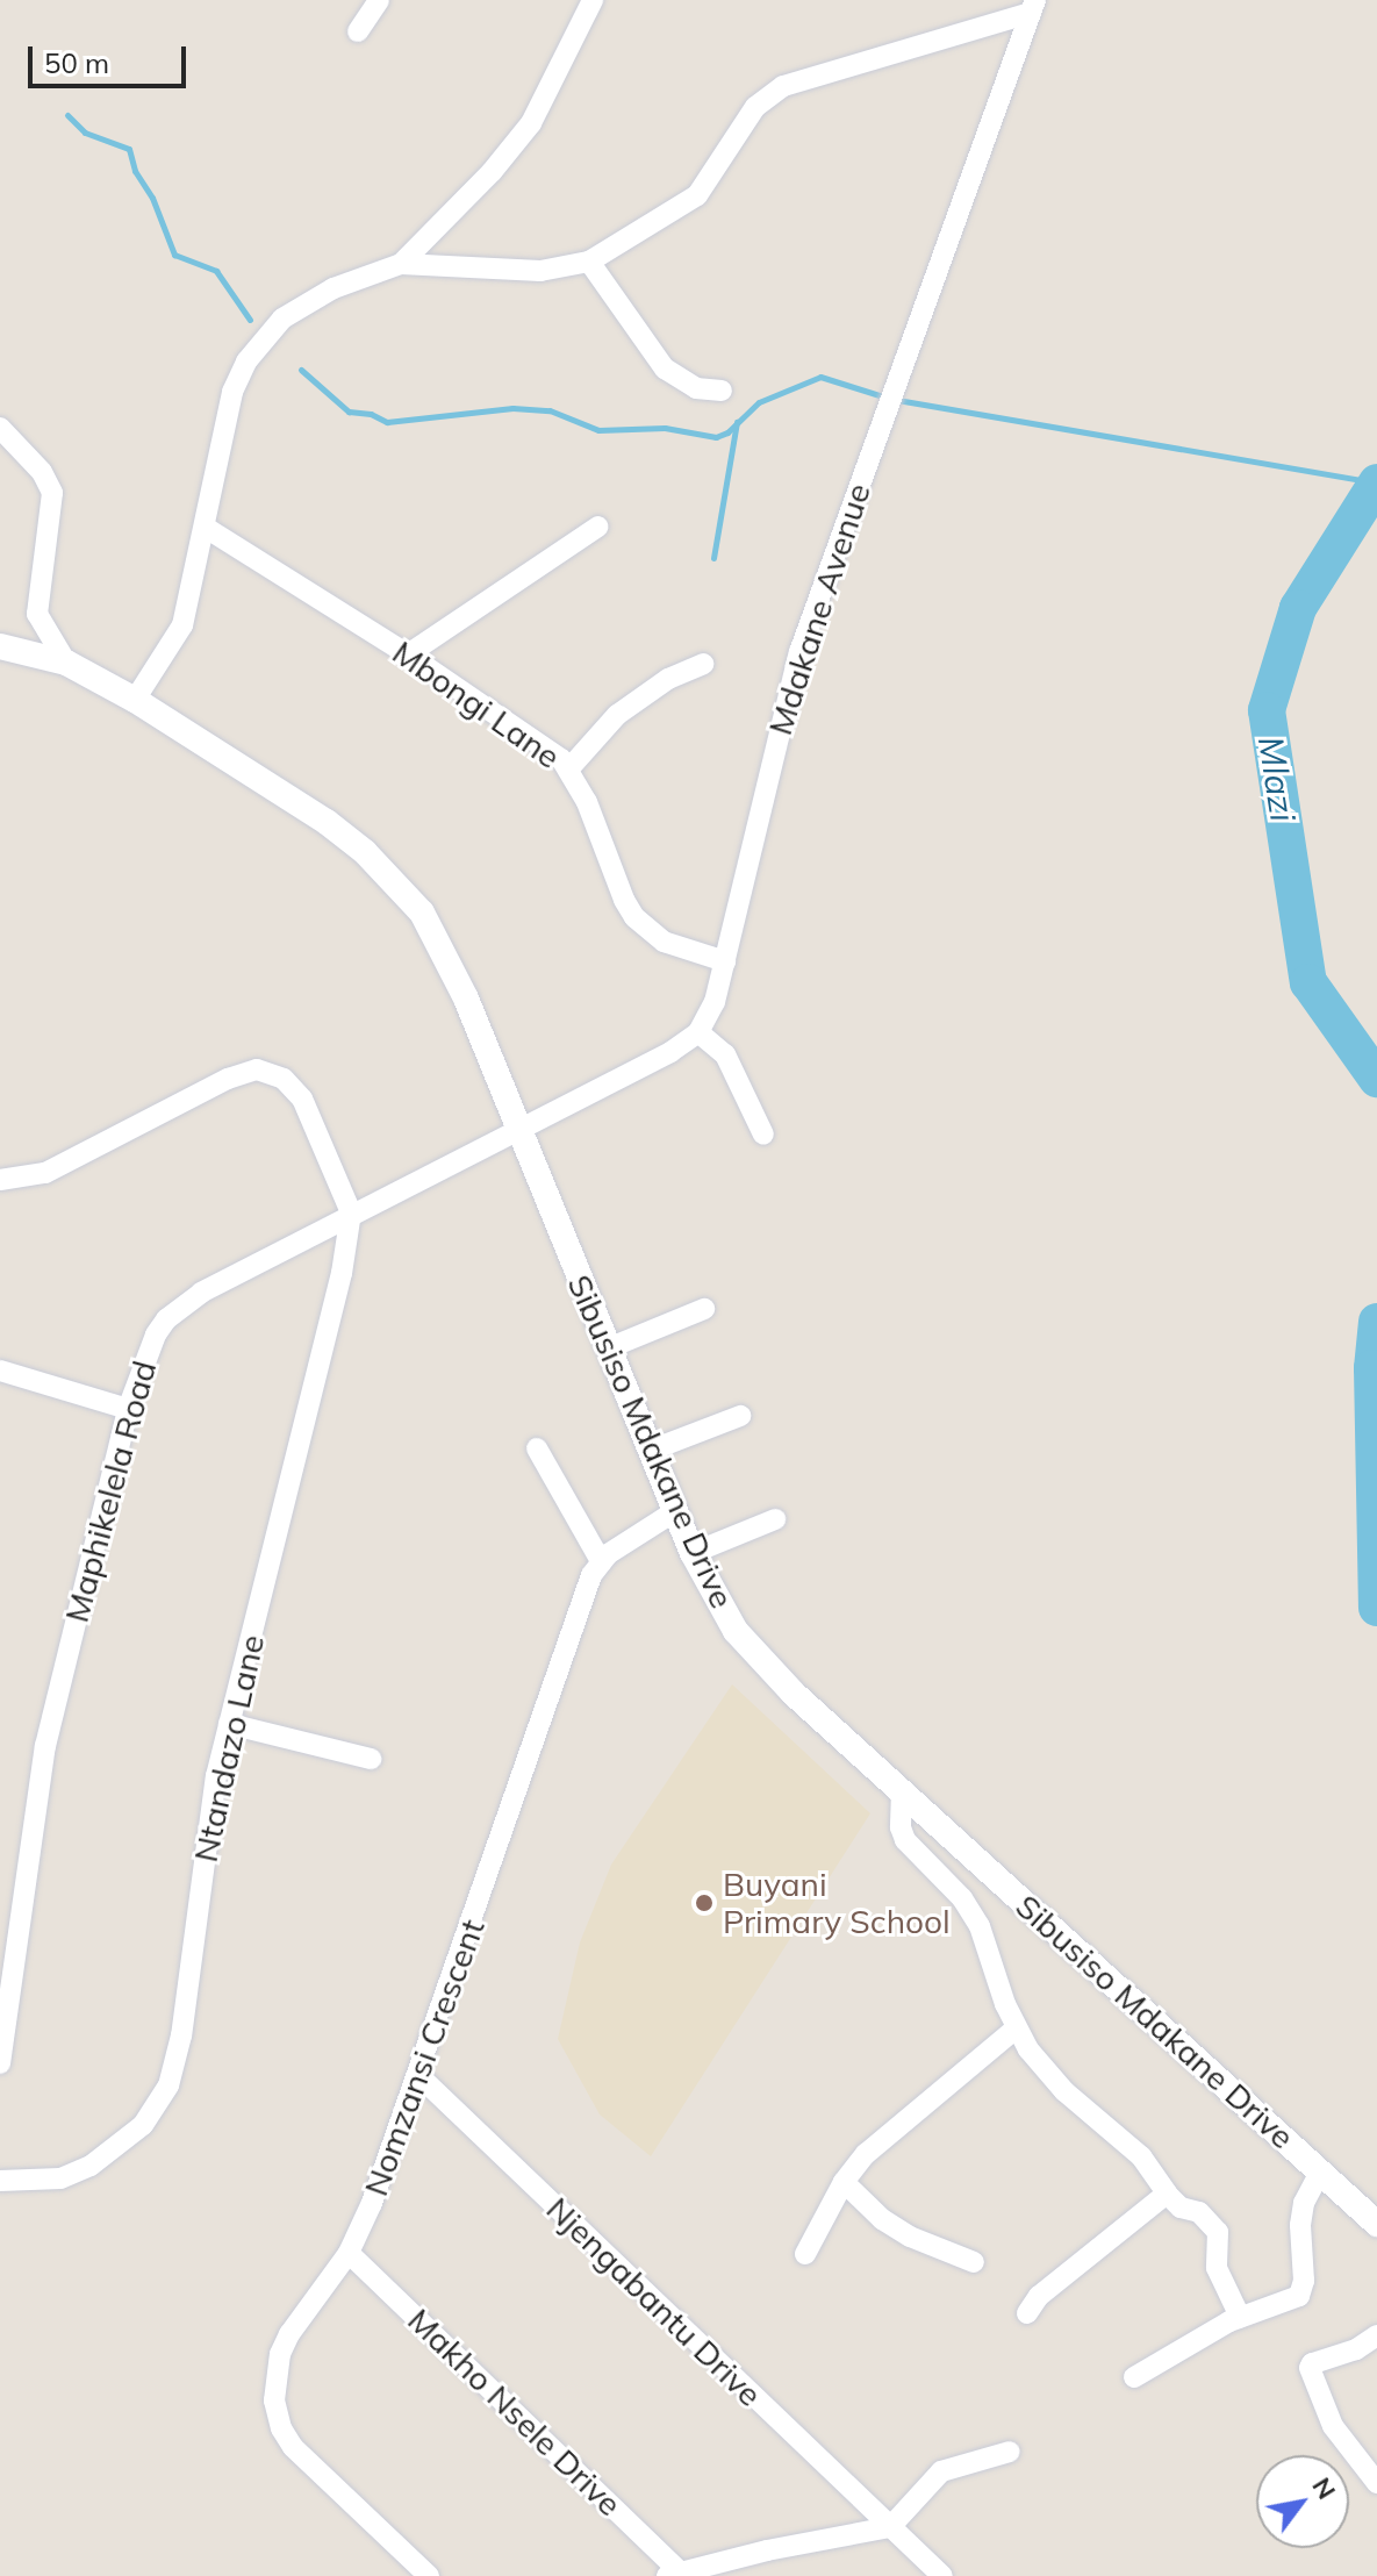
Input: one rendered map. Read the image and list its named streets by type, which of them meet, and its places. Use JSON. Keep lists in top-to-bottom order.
{
  "streets": {
    "street": [
      "Mdakane Avenue",
      "Mbongi Lane",
      "Sibusiso Mdakane Drive",
      "Maphikelela Road",
      "Ntandazo Lane",
      "Nomzansi Crescent",
      "Njengabantu Drive",
      "Makho Nsele Drive"
    ]
  },
  "crossings": [
    ["Mdakane Avenue", "Mbongi Lane"],
    ["Sibusiso Mdakane Drive", "Maphikelela Road"],
    ["Maphikelela Road", "Ntandazo Lane"],
    ["Nomzansi Crescent", "Njengabantu Drive"],
    ["Nomzansi Crescent", "Makho Nsele Drive"]
  ],
  "water": ["Mlazi"],
  "places": ["Buyani Primary School"],
  "scale_bar": "50 m",
  "north": "top right"
}
